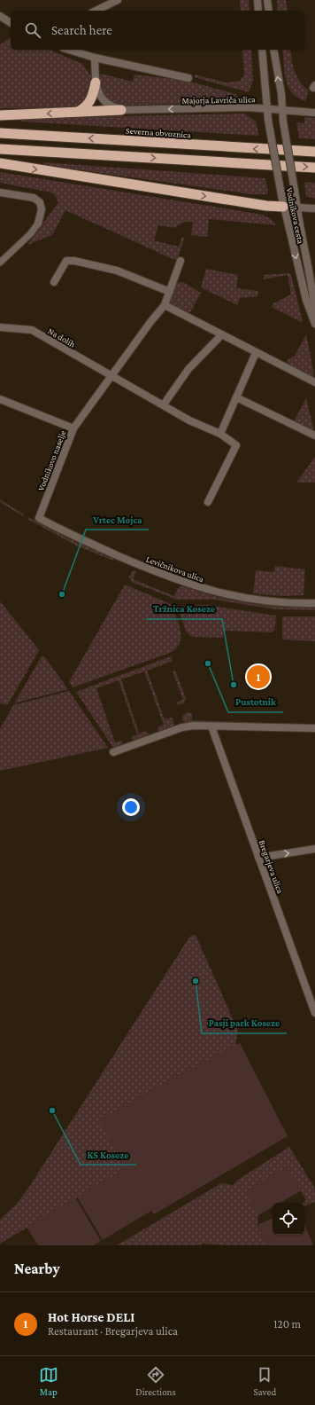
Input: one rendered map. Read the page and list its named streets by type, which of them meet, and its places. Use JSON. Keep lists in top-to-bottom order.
{
  "streets": {
    "highway": ["Severna obvoznica"],
    "street": [
      "Majorja Lavriča ulica",
      "Vodnikova cesta",
      "Na dolih",
      "Vodnikovo naselje",
      "Levičnikova ulica",
      "Bregarjeva ulica"
    ]
  },
  "crossings": [
    ["Majorja Lavriča ulica", "Vodnikova cesta"],
    ["Na dolih", "Vodnikovo naselje"],
    ["Vodnikovo naselje", "Levičnikova ulica"]
  ],
  "places": [
    "Vrtec Mojca",
    "Pustotnik",
    "Tržnica Koseze",
    "Pasji park Koseze",
    "KS Koseze"
  ],
  "page": {
    "search": "Search here",
    "pins": "1",
    "heading": "Nearby",
    "list": [
      {
        "mark": "1",
        "name": "Hot Horse DELI",
        "note": "Restaurant · Bregarjeva ulica",
        "value": "120 m"
      }
    ],
    "nav": ["Map", "Directions", "Saved"]
  }
}
